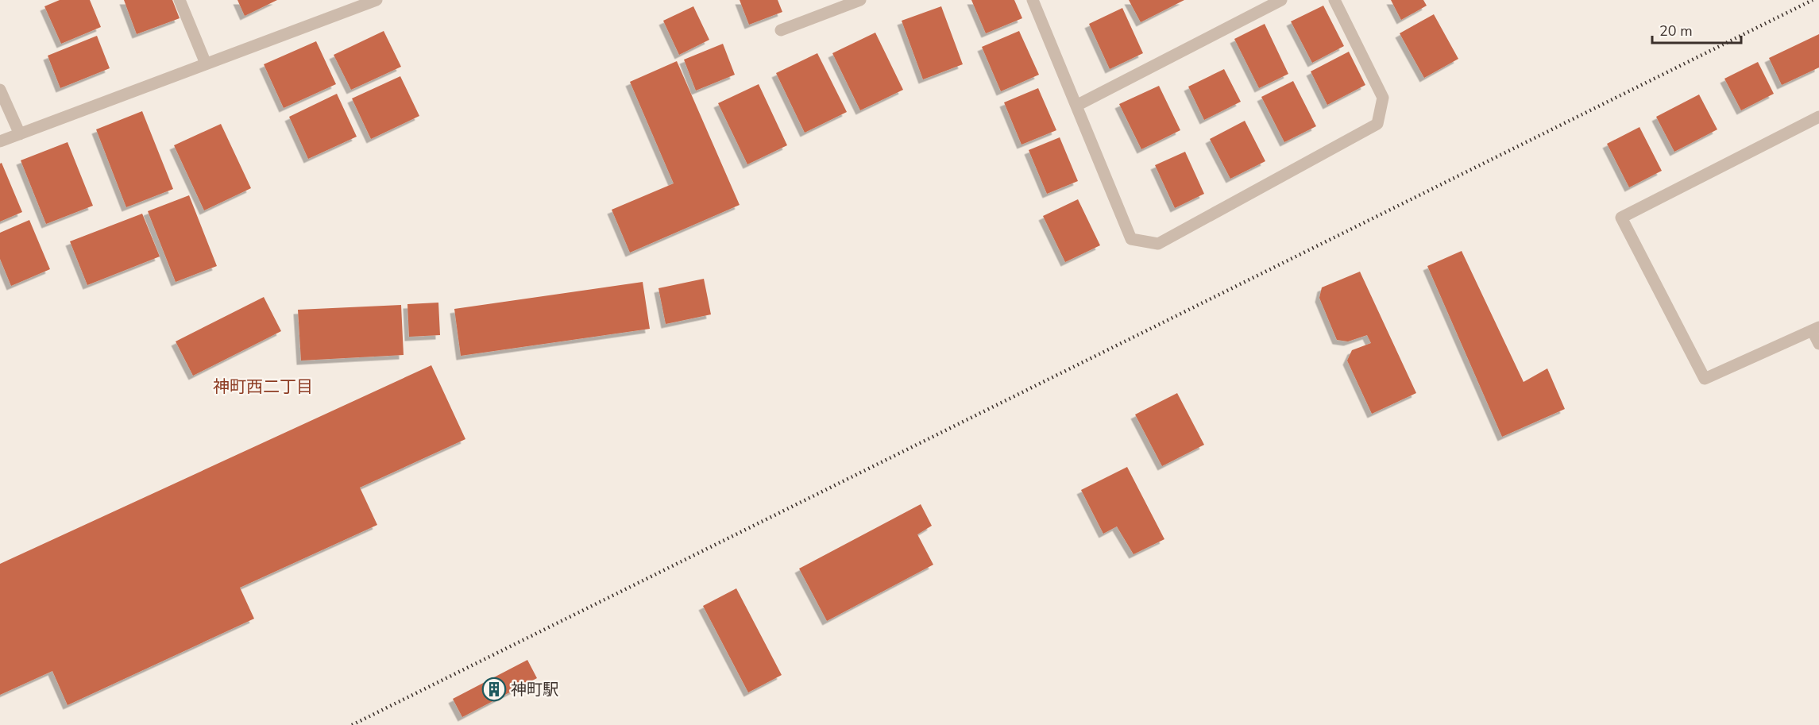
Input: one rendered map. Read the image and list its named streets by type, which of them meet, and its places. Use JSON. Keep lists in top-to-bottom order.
{
  "districts": ["神町西二丁目"],
  "places": {
    "building": ["神町駅"]
  },
  "scale_bar": "20 m"
}
